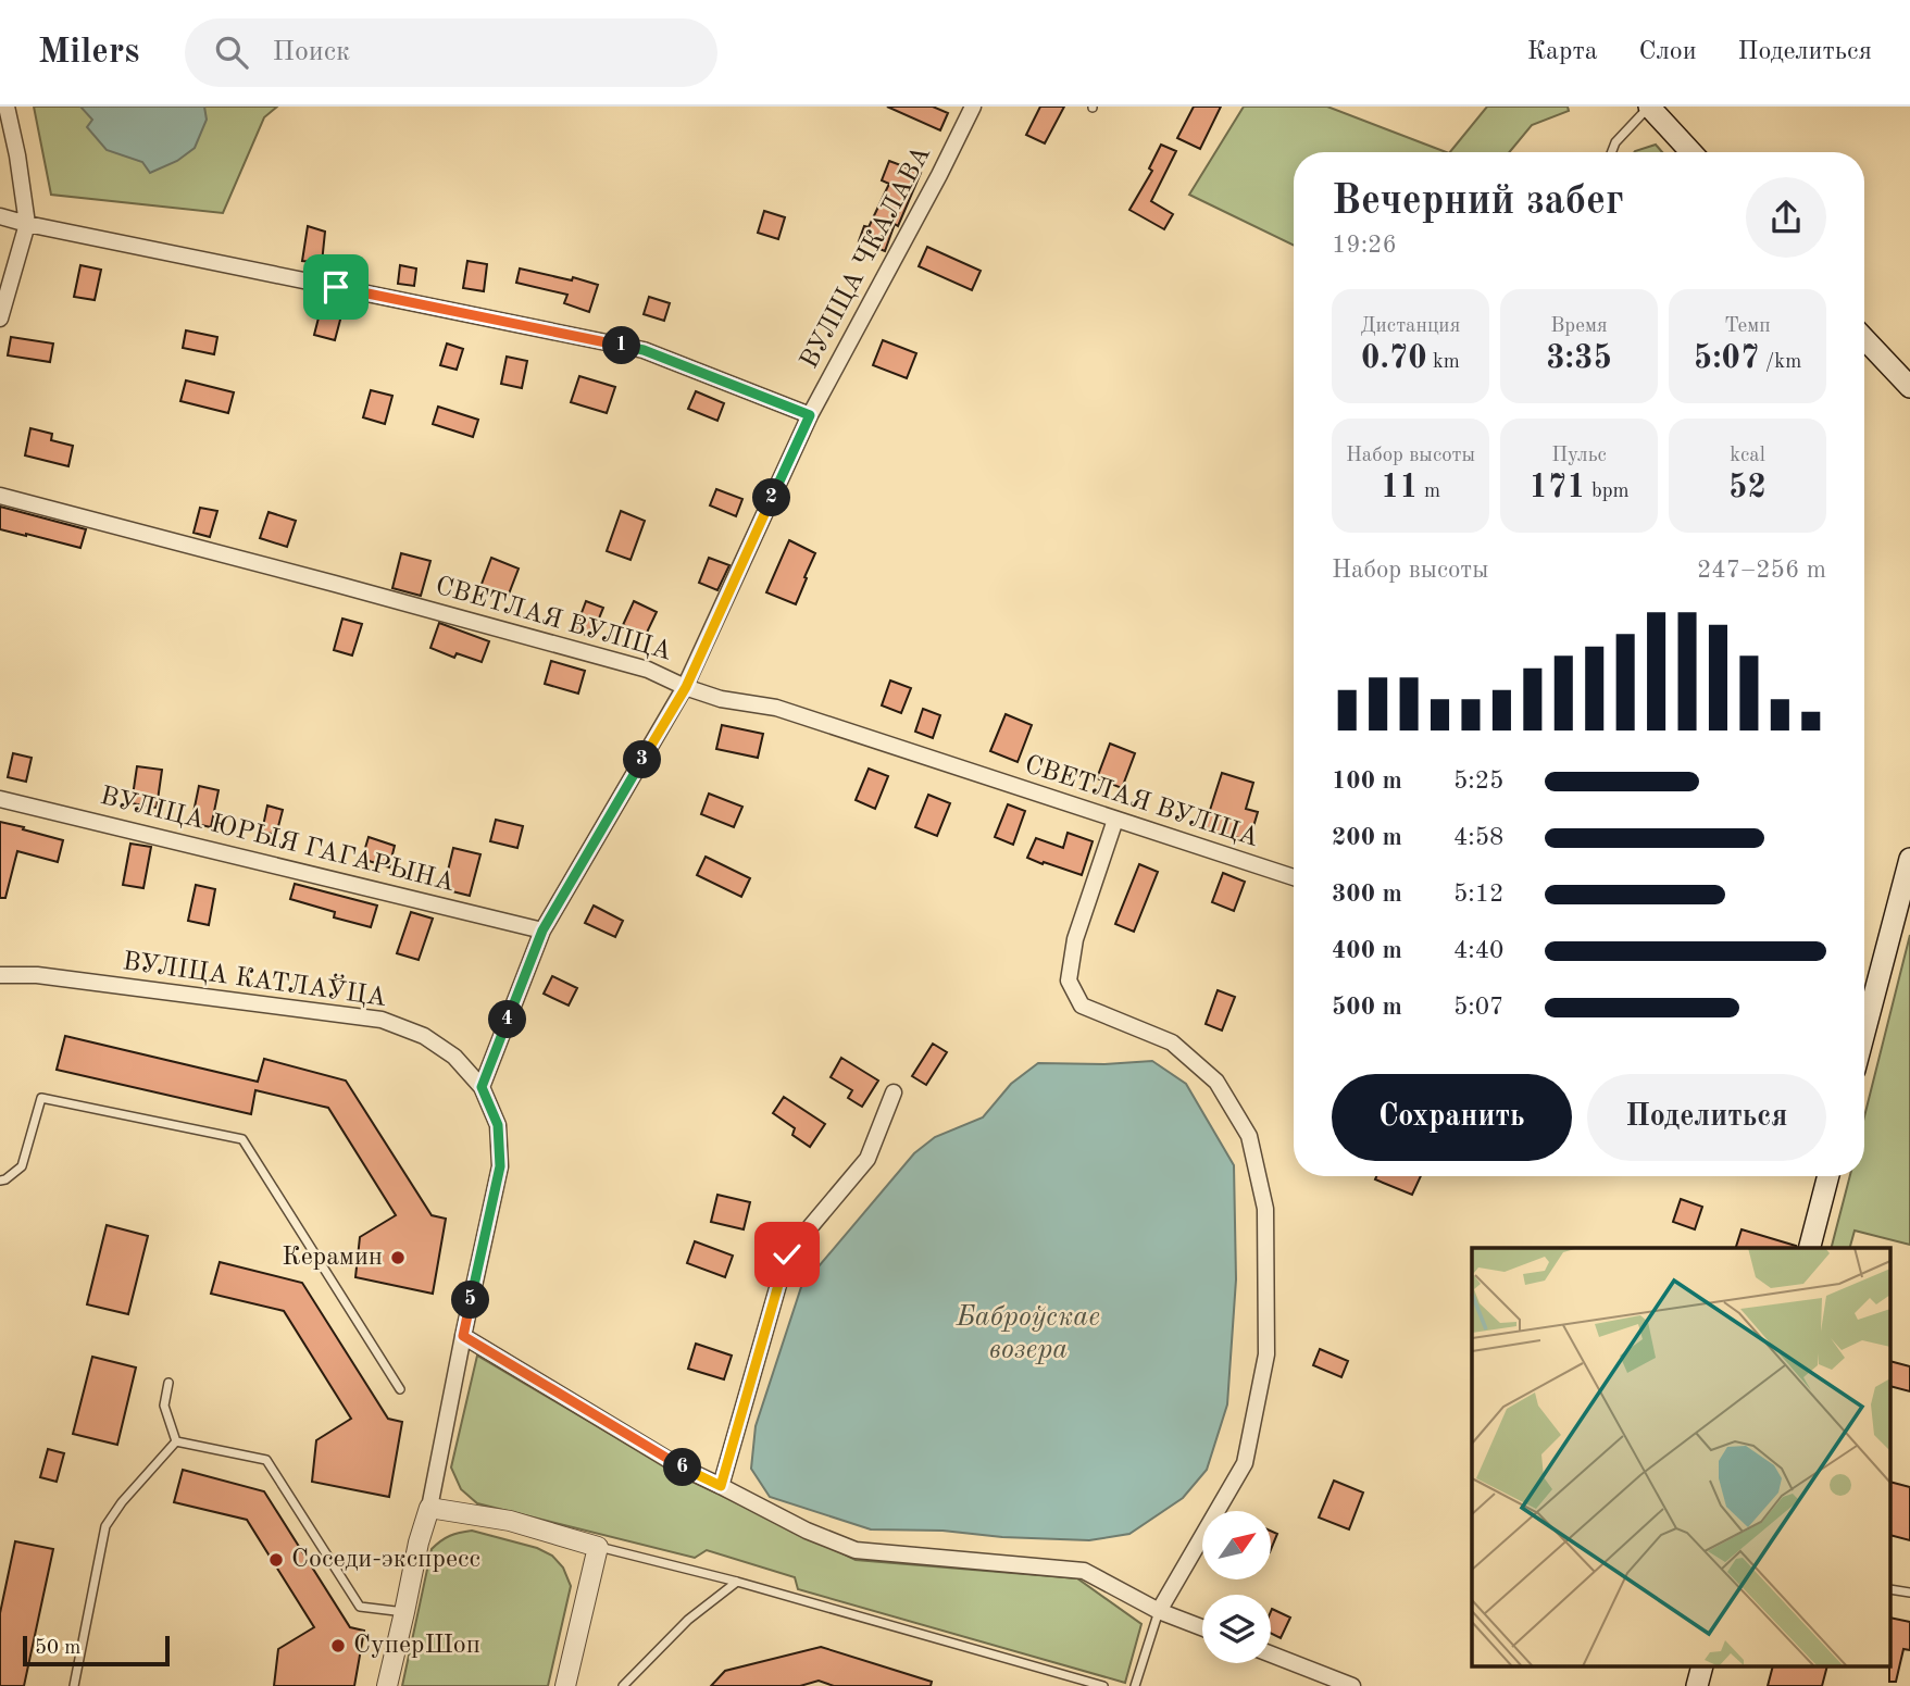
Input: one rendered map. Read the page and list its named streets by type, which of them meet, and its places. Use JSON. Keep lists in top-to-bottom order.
{
  "streets": {
    "street": [
      "ВУЛІЦА ЧКАЛАВА",
      "СВЕТЛАЯ ВУЛІЦА",
      "ВУЛІЦА ЮРЫЯ ГАГАРЫНА",
      "ВУЛІЦА КАТЛАЎЦА"
    ]
  },
  "crossings": [
    ["ВУЛІЦА ЧКАЛАВА", "СВЕТЛАЯ ВУЛІЦА"],
    ["ВУЛІЦА ЧКАЛАВА", "ВУЛІЦА ЮРЫЯ ГАГАРЫНА"],
    ["ВУЛІЦА ЧКАЛАВА", "ВУЛІЦА КАТЛАЎЦА"]
  ],
  "water": ["Баброўскае возера"],
  "places": ["Керамин", "Соседи-экспресс", "СуперШоп"],
  "scale_bar": "50 m",
  "north": "top right",
  "page": {
    "header": "Milers",
    "search": "Поиск",
    "nav": ["Карта", "Слои", "Поделиться"],
    "heading": ["Вечерний забег", "19:26"],
    "stats": [
      ["Дистанция", "0.70 km"],
      ["Время", "3:35"],
      ["Темп", "5:07 /km"],
      ["Набор высоты", "11 m"],
      ["Пульс", "171 bpm"],
      ["kcal", "52"]
    ],
    "pins": [
      "1",
      "2",
      "3",
      "4",
      "5",
      "6"
    ],
    "chart": ["Набор высоты", "247–256 m"],
    "list": [
      {
        "name": "100 m",
        "note": "5:25"
      },
      {
        "name": "200 m",
        "note": "4:58"
      },
      {
        "name": "300 m",
        "note": "5:12"
      },
      {
        "name": "400 m",
        "note": "4:40"
      },
      {
        "name": "500 m",
        "note": "5:07"
      }
    ],
    "buttons": ["Сохранить", "Поделиться"],
    "scale": "50 m"
  }
}
